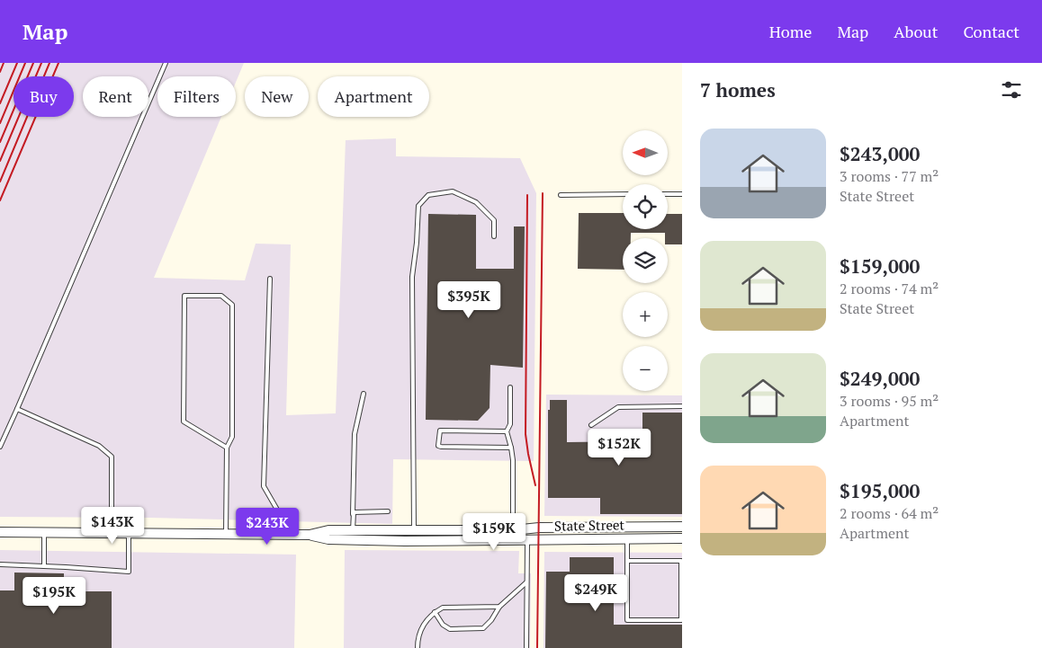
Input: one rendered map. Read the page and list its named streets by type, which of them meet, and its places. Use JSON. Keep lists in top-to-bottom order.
{
  "streets": {
    "street": ["State Street"]
  },
  "north": "left",
  "page": {
    "header": "Map",
    "nav": [
      "Home",
      "Map",
      "About",
      "Contact"
    ],
    "heading": "7 homes",
    "chip": [
      "Buy",
      "Rent",
      "Filters",
      "New",
      "Apartment"
    ],
    "list": [
      {
        "name": "$243,000",
        "note": "3 rooms · 77 m² · State Street"
      },
      {
        "name": "$159,000",
        "note": "2 rooms · 74 m² · State Street"
      },
      {
        "name": "$249,000",
        "note": "3 rooms · 95 m² · Apartment"
      },
      {
        "name": "$195,000",
        "note": "2 rooms · 64 m² · Apartment"
      }
    ],
    "map_buttons": ["+", "−"],
    "price": [
      "$395K",
      "$152K",
      "$143K",
      "$243K",
      "$159K",
      "$249K",
      "$195K"
    ]
  }
}
